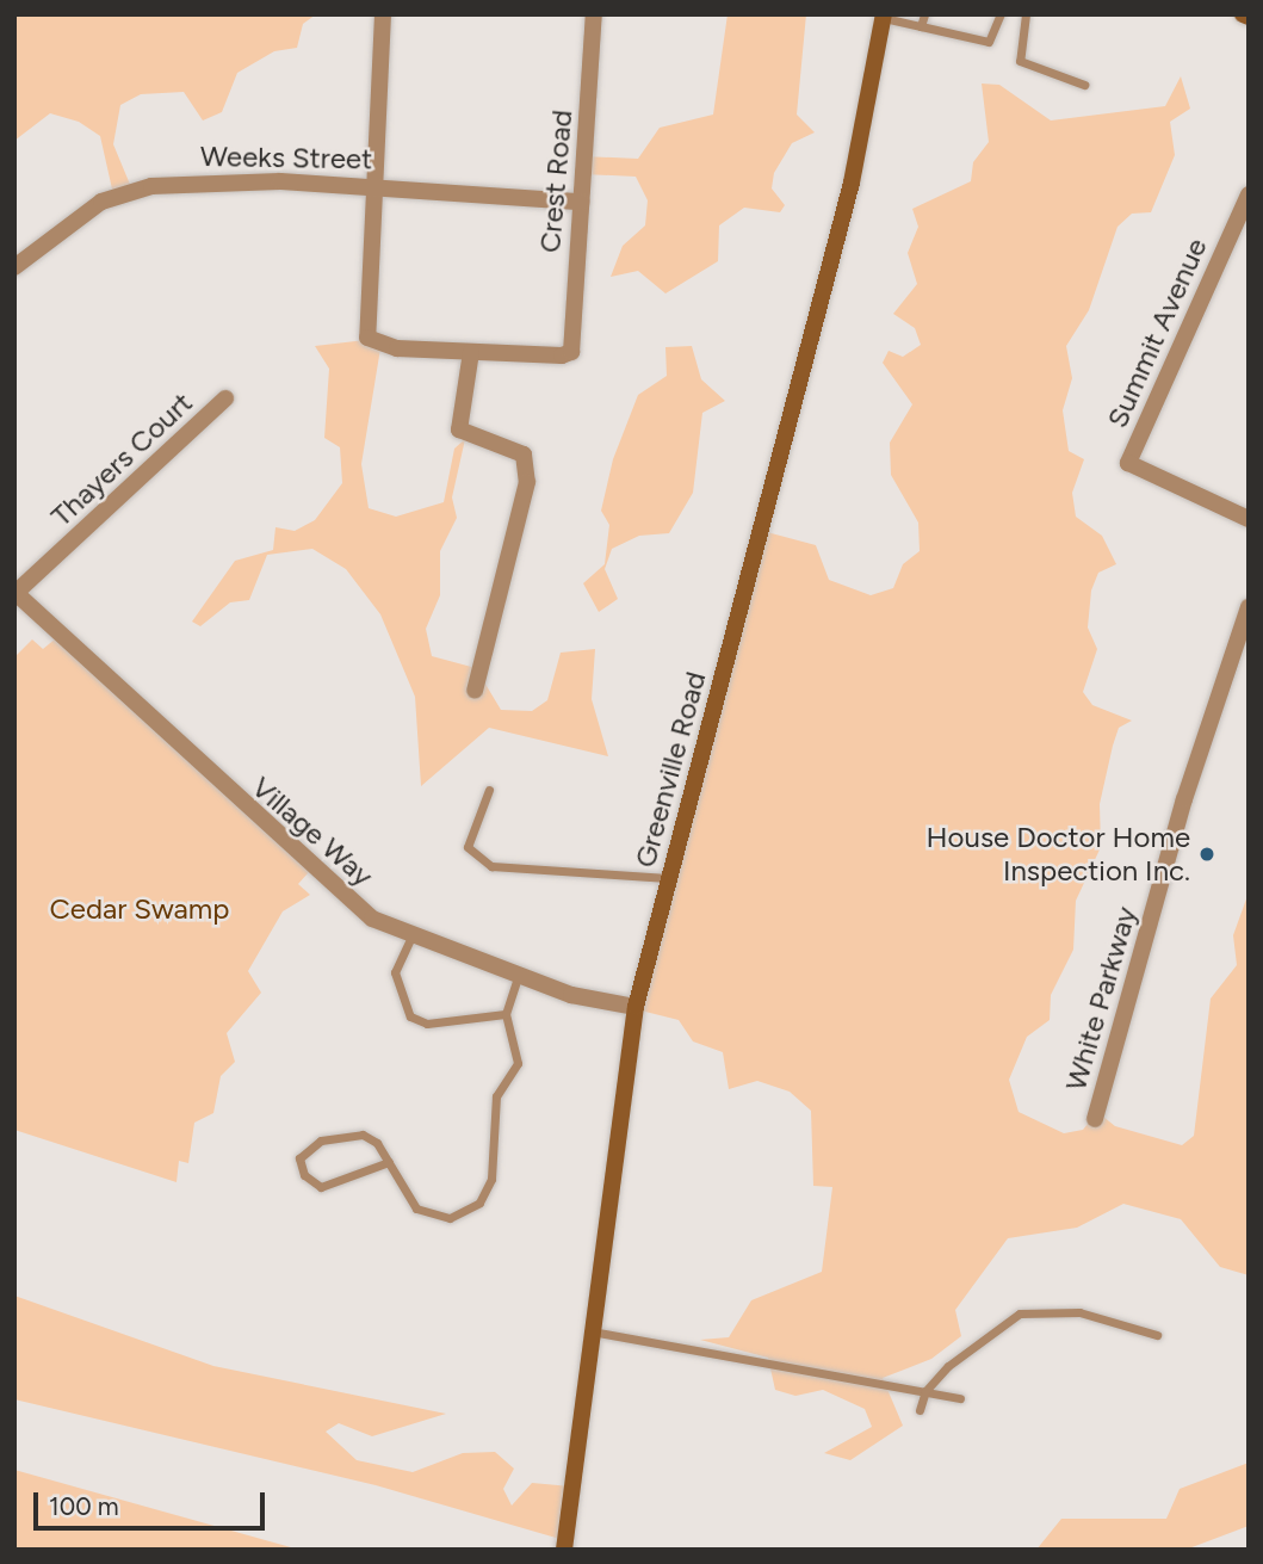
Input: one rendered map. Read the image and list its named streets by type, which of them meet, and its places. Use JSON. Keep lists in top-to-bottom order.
{
  "streets": {
    "main road": ["Greenville Road"],
    "street": [
      "Weeks Street",
      "Crest Road",
      "Summit Avenue",
      "Thayers Court",
      "Village Way",
      "White Parkway"
    ]
  },
  "crossings": [
    ["Weeks Street", "Crest Road"],
    ["Thayers Court", "Village Way"],
    ["Greenville Road", "Village Way"]
  ],
  "parks": ["Cedar Swamp"],
  "places": ["House Doctor Home Inspection Inc."],
  "scale_bar": "100 m"
}
